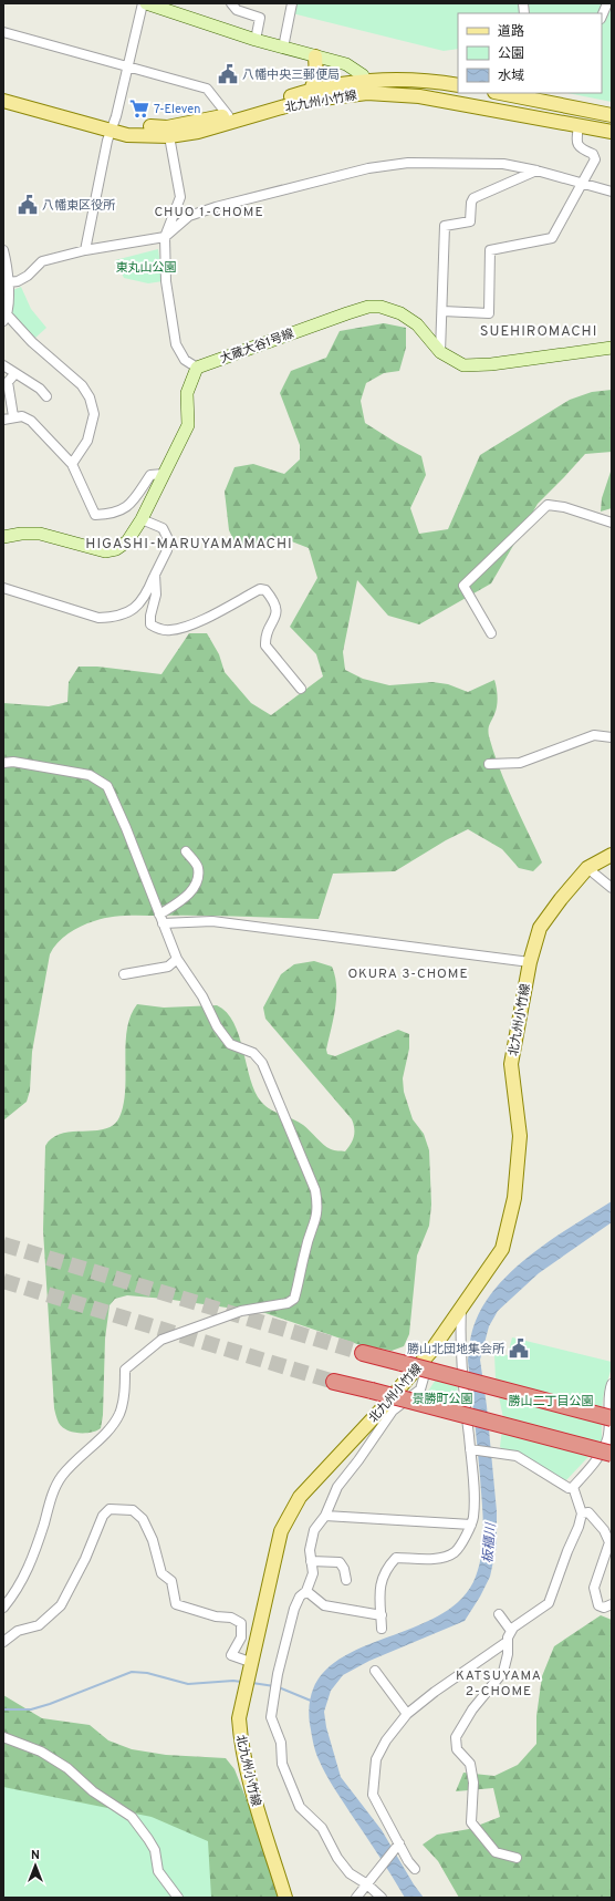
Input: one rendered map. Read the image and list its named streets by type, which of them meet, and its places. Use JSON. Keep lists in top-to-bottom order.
{
  "streets": {
    "main road": ["北九州小竹線"],
    "street": ["大蔵大谷1号線"]
  },
  "districts": [
    "CHUO 1-CHOME",
    "SUEHIROMACHI",
    "HIGASHI-MARUYAMAMACHI",
    "OKURA 3-CHOME",
    "KATSUYAMA 2-CHOME"
  ],
  "water": ["板櫃川"],
  "parks": ["東丸山公園", "景勝町公園", "勝山二丁目公園"],
  "places": {
    "public building": ["八幡中央三郵便局", "八幡東区役所", "勝山北団地集会所"],
    "supermarket": ["7-Eleven"]
  },
  "legend": ["道路", "公園", "水域"],
  "north": "top"
}
